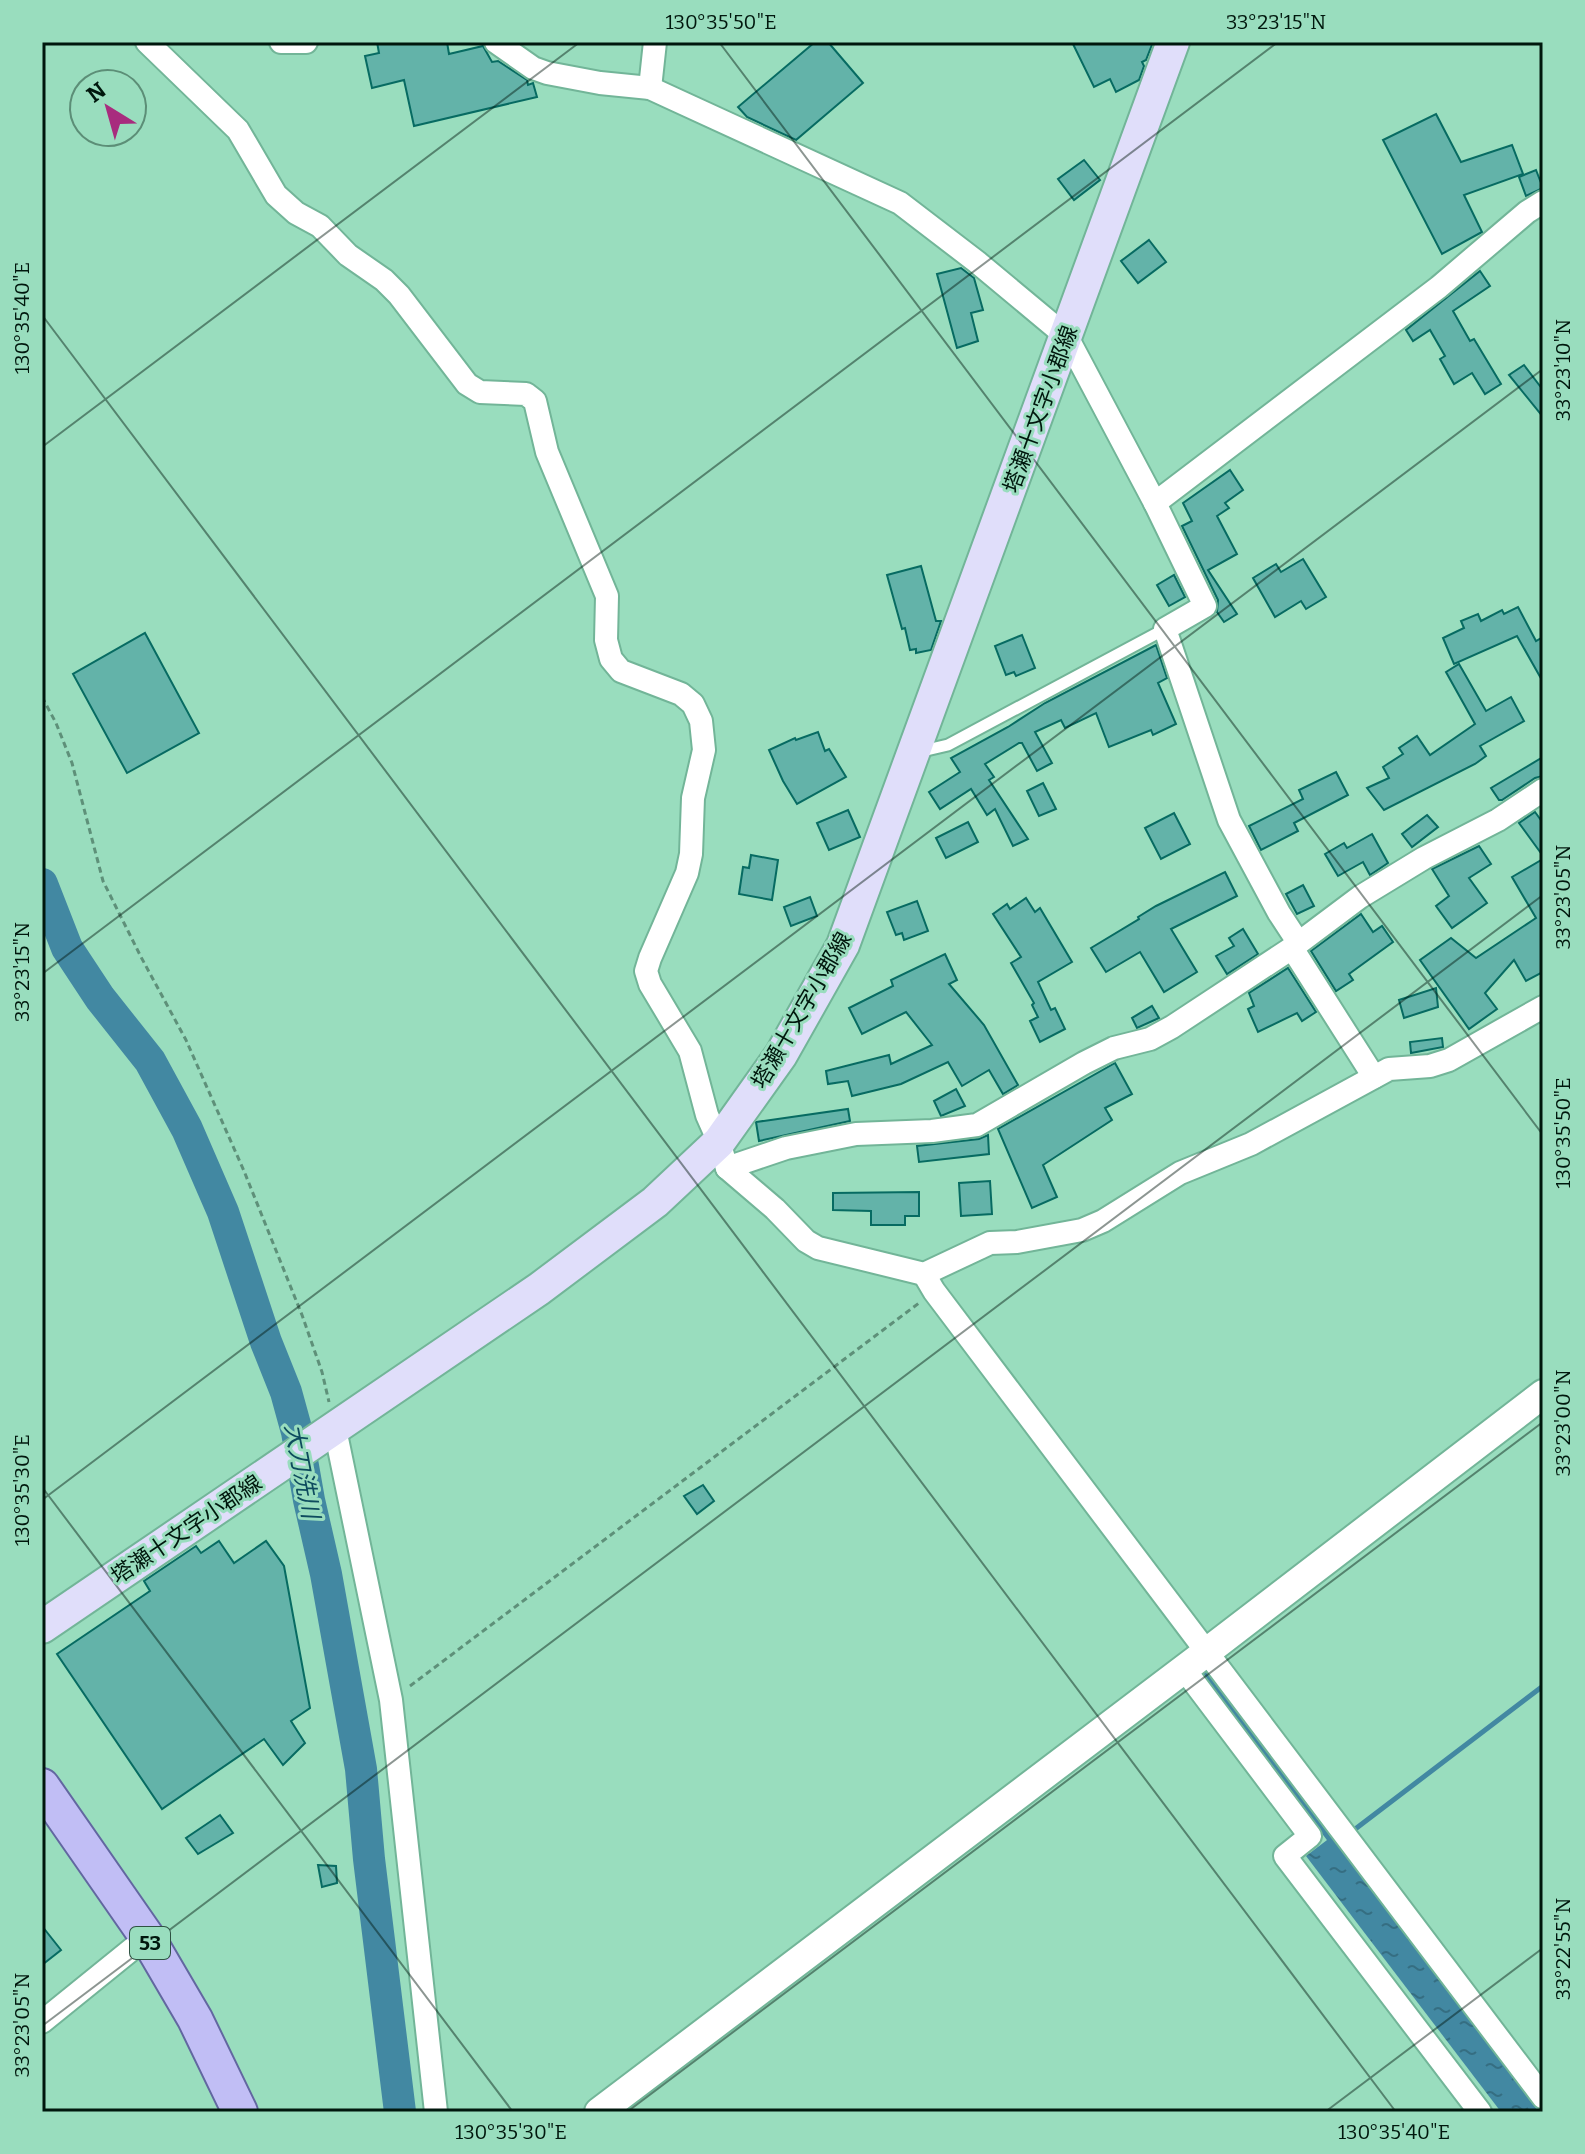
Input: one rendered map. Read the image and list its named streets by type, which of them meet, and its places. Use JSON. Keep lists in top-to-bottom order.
{
  "streets": {
    "main road": ["塔瀬十文字小郡線", "53"]
  },
  "water": ["大刀洗川"],
  "north": "top left",
  "coordinates": [
    "130°35'50\"E",
    "33°23'15\"N",
    "130°35'40\"E",
    "33°23'10\"N",
    "33°23'05\"N",
    "33°23'00\"N",
    "130°35'30\"E",
    "33°22'55\"N"
  ]
}
